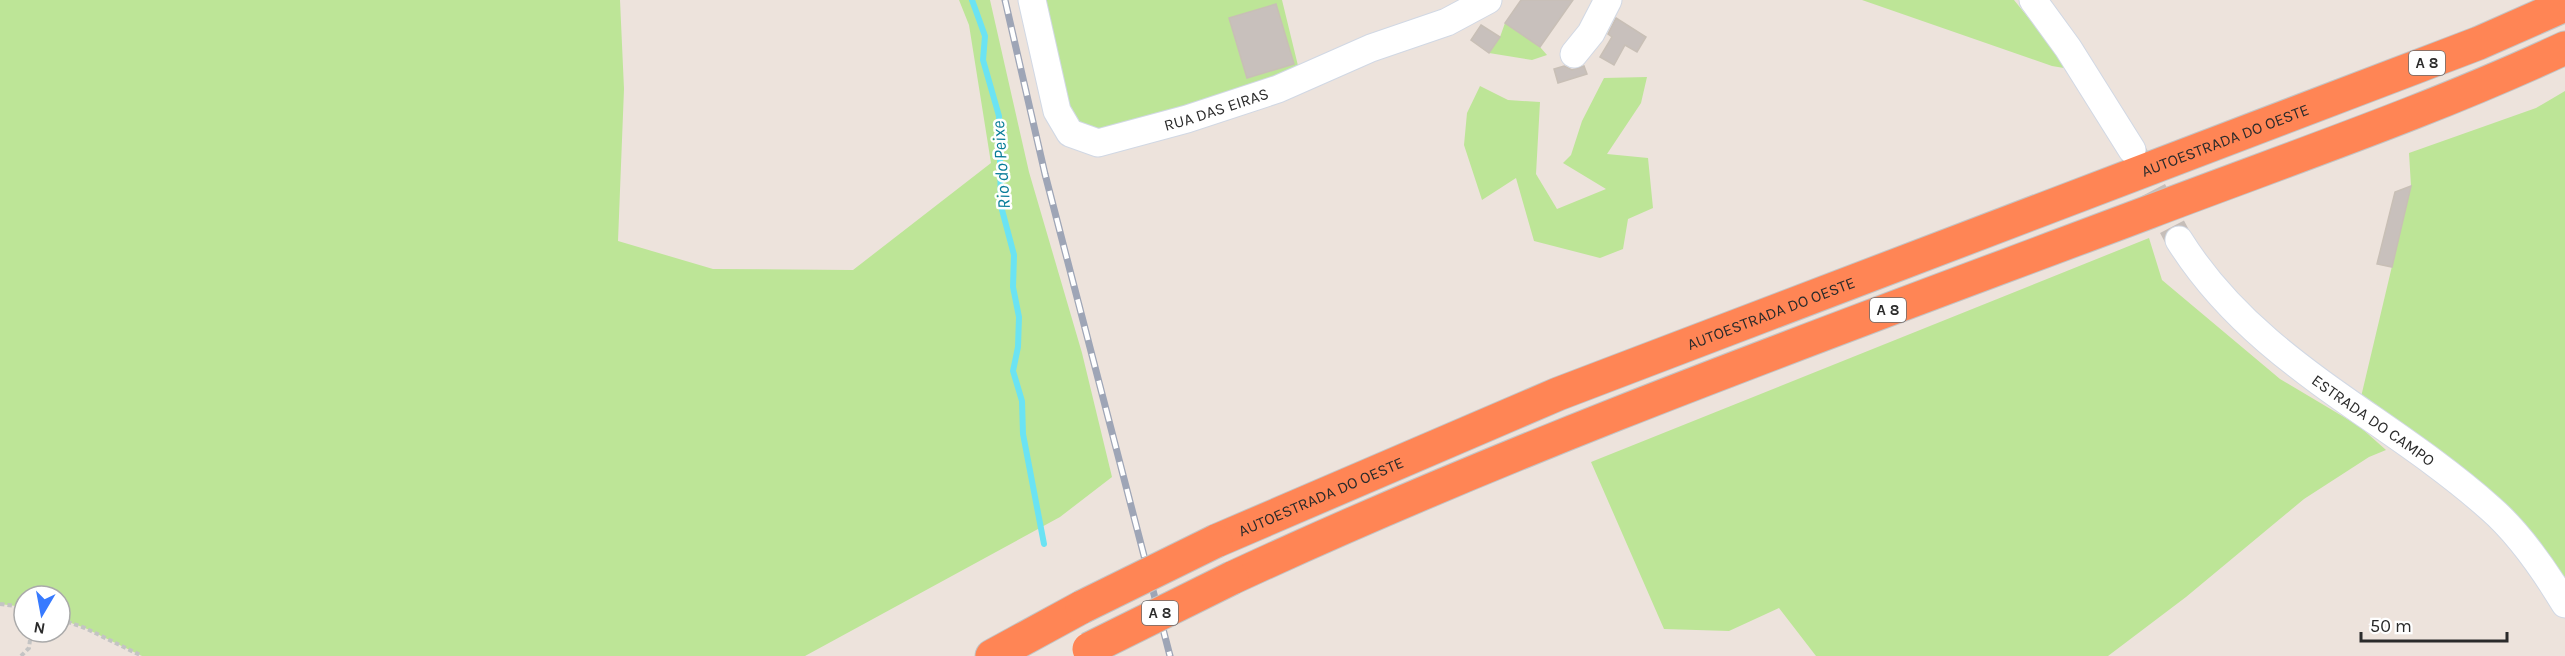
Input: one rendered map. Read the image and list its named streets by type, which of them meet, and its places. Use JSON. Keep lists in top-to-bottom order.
{
  "streets": {
    "highway": ["A 8", "AUTOESTRADA DO OESTE"],
    "street": ["RUA DAS EIRAS", "ESTRADA DO CAMPO"]
  },
  "water": ["Rio do Peixe"],
  "scale_bar": "50 m",
  "north": "bottom"
}
